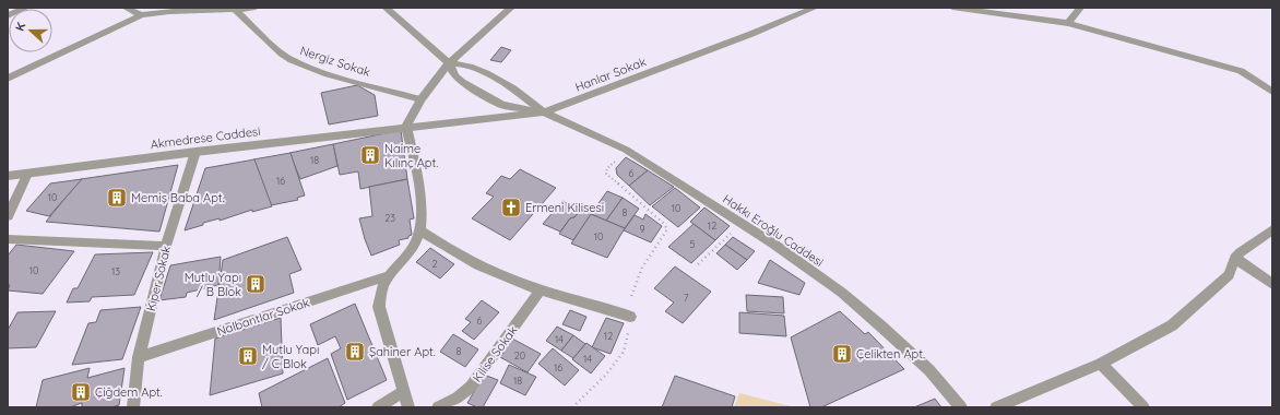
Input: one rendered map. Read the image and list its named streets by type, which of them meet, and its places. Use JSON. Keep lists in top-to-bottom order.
{
  "streets": {
    "street": [
      "Nergiz Sokak",
      "Hanlar Sokak",
      "Akmedrese Caddesi",
      "Hakkı Eroğlu Caddesi",
      "Kiper Sokak",
      "Nalbantlar Sokak",
      "Kilise Sokak"
    ]
  },
  "crossings": [
    ["Hanlar Sokak", "Akmedrese Caddesi"],
    ["Hanlar Sokak", "Hakkı Eroğlu Caddesi"],
    ["Akmedrese Caddesi", "Kiper Sokak"],
    ["Kiper Sokak", "Nalbantlar Sokak"]
  ],
  "places": {
    "building": [
      "Naime Kılınç Apt.",
      "Memiş Baba Apt.",
      "Mutlu Yapı / B Blok",
      "Şahiner Apt.",
      "Çelikten Apt.",
      "Mutlu Yapı / C Blok",
      "Çiğdem Apt."
    ],
    "church": ["Ermeni Kilisesi"]
  },
  "house_numbers": [
    "18",
    "6",
    "16",
    "10",
    "10",
    "8",
    "23",
    "12",
    "9",
    "10",
    "5",
    "2",
    "10",
    "13",
    "7",
    "6",
    "12",
    "14",
    "8",
    "20",
    "14",
    "16",
    "18"
  ],
  "north": "left"
}
